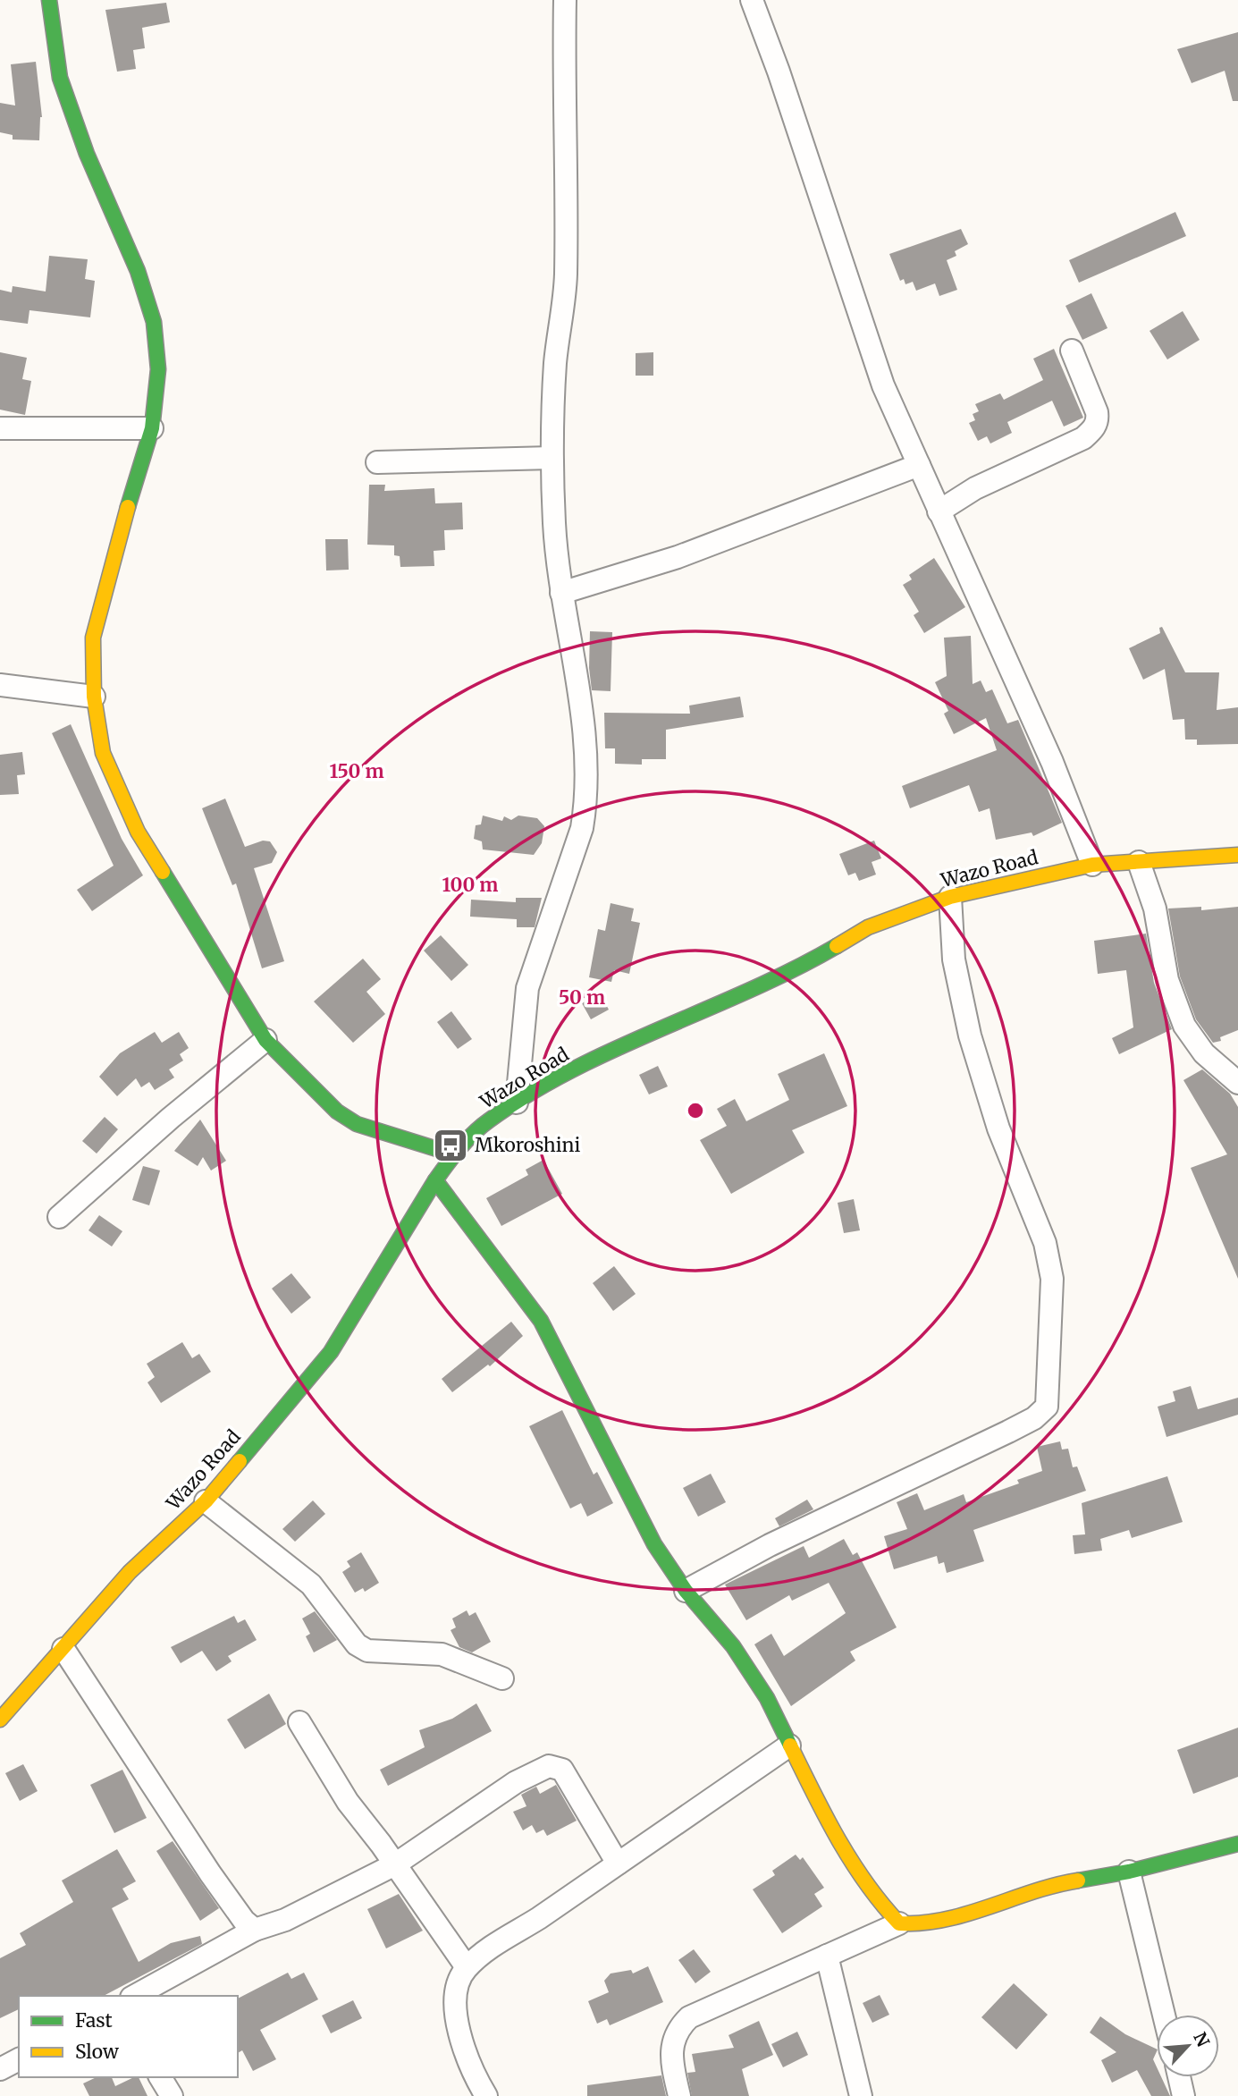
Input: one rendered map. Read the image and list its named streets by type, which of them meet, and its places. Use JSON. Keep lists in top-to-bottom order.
{
  "streets": {
    "street": ["Wazo Road"]
  },
  "places": {
    "bus stop": ["Mkoroshini"]
  },
  "legend": ["Fast", "Slow"],
  "north": "top right",
  "rings": ["150 m", "100 m", "50 m"]
}
